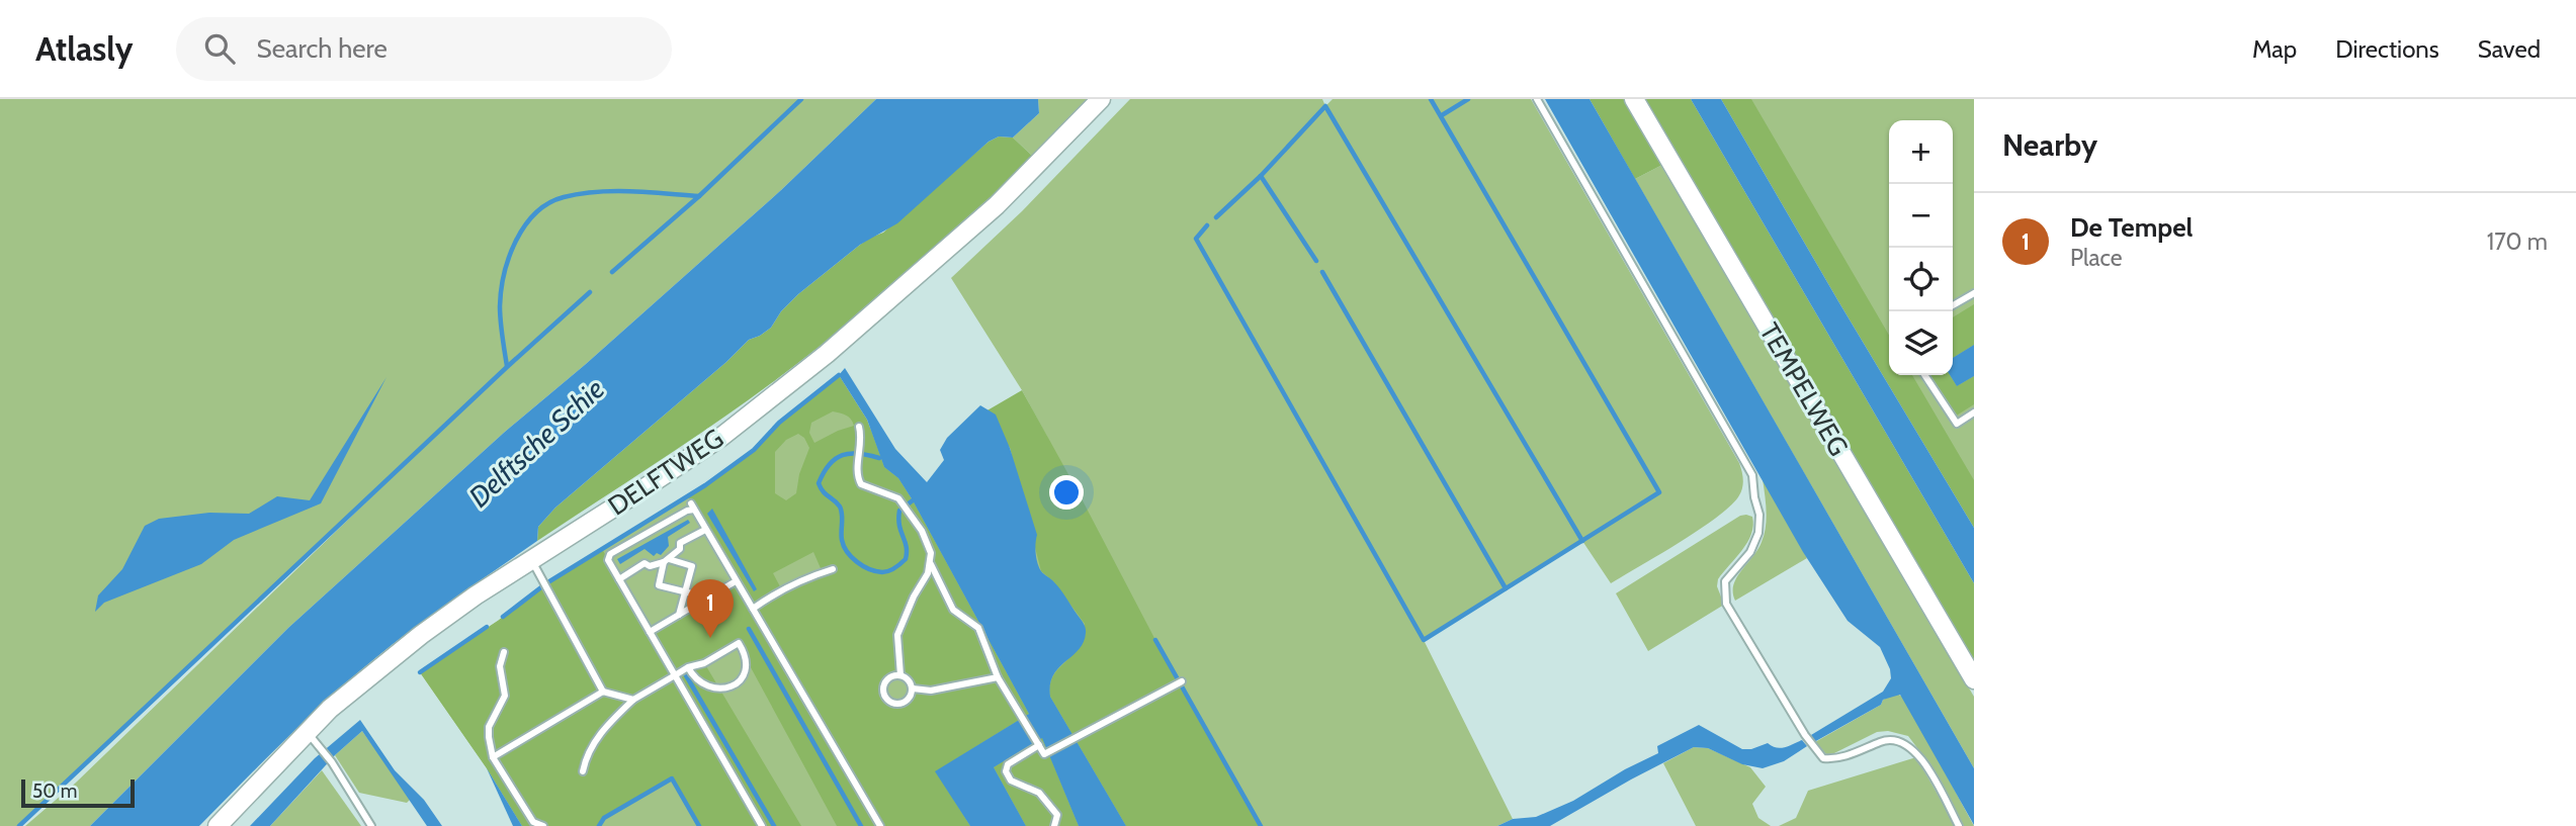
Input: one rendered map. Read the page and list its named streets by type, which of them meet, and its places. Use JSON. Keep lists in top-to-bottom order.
{
  "streets": {
    "street": ["TEMPELWEG", "DELFTWEG"]
  },
  "water": ["Delftsche Schie"],
  "scale_bar": "50 m",
  "page": {
    "header": "Atlasly",
    "search": "Search here",
    "nav": ["Map", "Directions", "Saved"],
    "heading": "Nearby",
    "map_buttons": ["+", "−"],
    "list": [
      {
        "mark": "1",
        "name": "De Tempel",
        "note": "Place",
        "value": "170 m"
      }
    ],
    "pins": "1",
    "scale": "50 m"
  }
}
